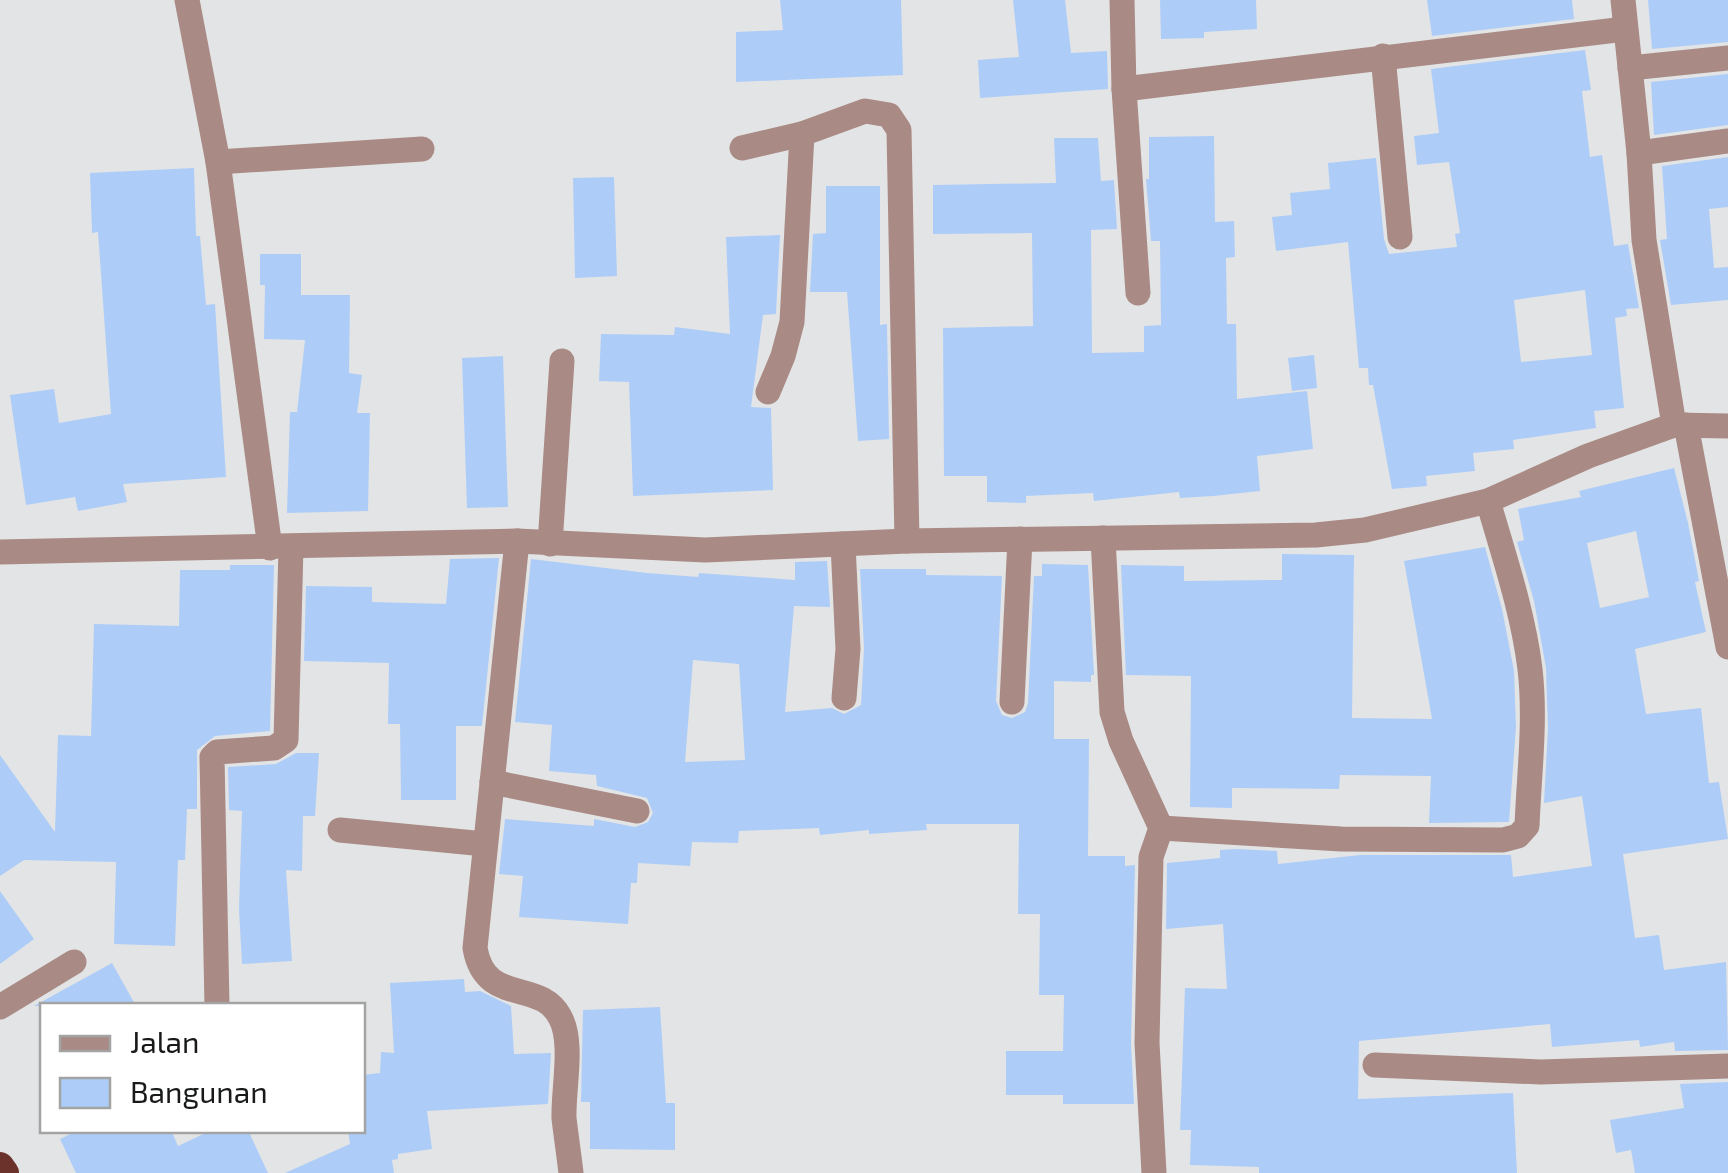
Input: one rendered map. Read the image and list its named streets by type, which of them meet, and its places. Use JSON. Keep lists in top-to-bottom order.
{
  "legend": ["Jalan", "Bangunan"]
}
